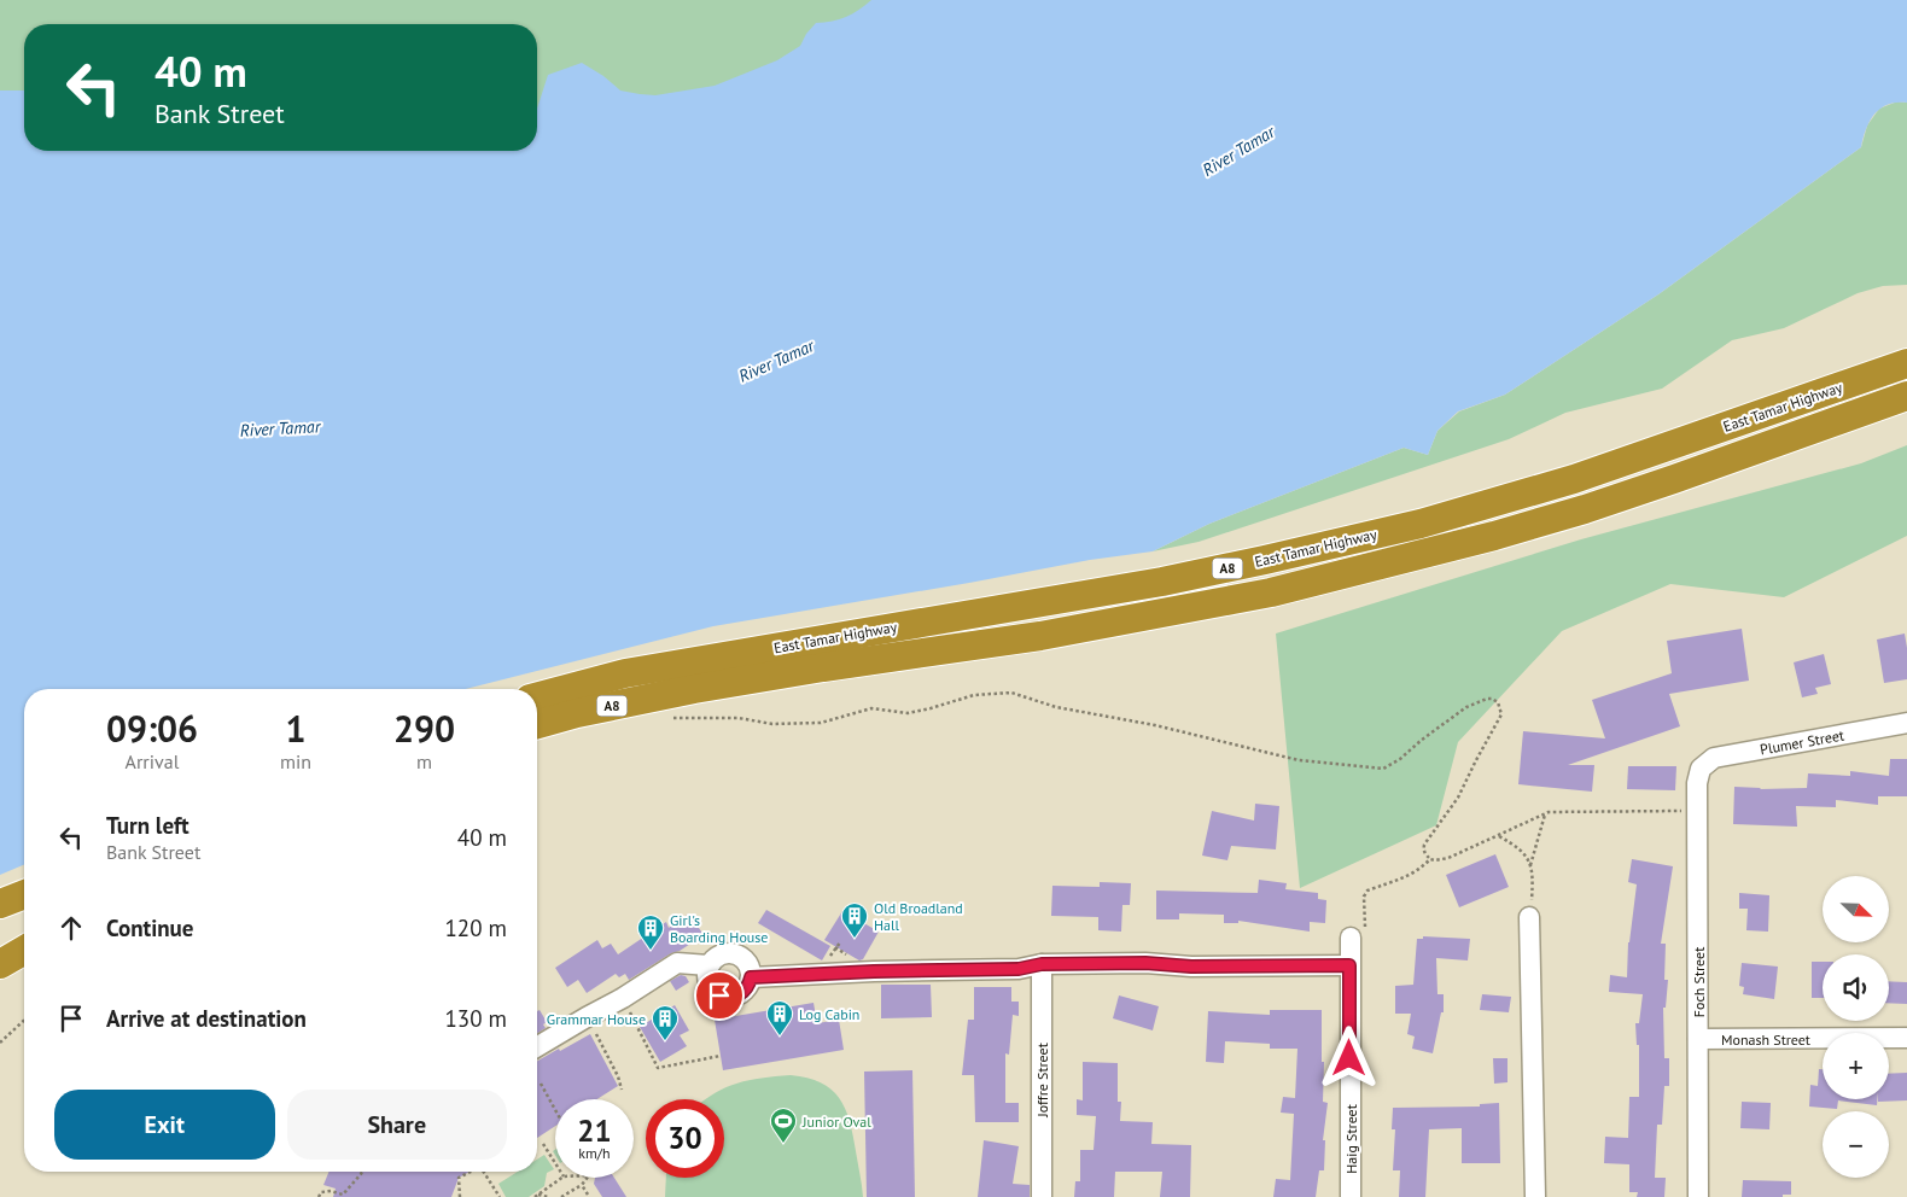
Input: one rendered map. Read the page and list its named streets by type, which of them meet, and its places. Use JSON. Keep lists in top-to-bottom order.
{
  "streets": {
    "highway": ["East Tamar Highway", "A8"],
    "street": [
      "Plumer Street",
      "Foch Street",
      "Monash Street",
      "Joffre Street",
      "Haig Street"
    ]
  },
  "crossings": [
    ["Plumer Street", "Foch Street"],
    ["Foch Street", "Monash Street"]
  ],
  "water": ["River Tamar"],
  "places": {
    "building": [
      "Old Broadland Hall",
      "Girl's Boarding House",
      "Log Cabin",
      "Grammar House"
    ],
    "sports": ["Junior Oval"]
  },
  "north": "bottom right",
  "page": {
    "turn": ["40 m", "Bank Street"],
    "eta": [
      "09:06",
      "Arrival",
      "1",
      "min",
      "290",
      "m"
    ],
    "list": [
      {
        "name": "Turn left",
        "note": "Bank Street",
        "value": "40 m"
      },
      {
        "name": "Continue",
        "value": "120 m"
      },
      {
        "name": "Arrive at destination",
        "value": "130 m"
      }
    ],
    "map_buttons": ["+", "−"],
    "buttons": ["Exit", "Share"],
    "speed": "21 km/h",
    "limit": "30"
  }
}
